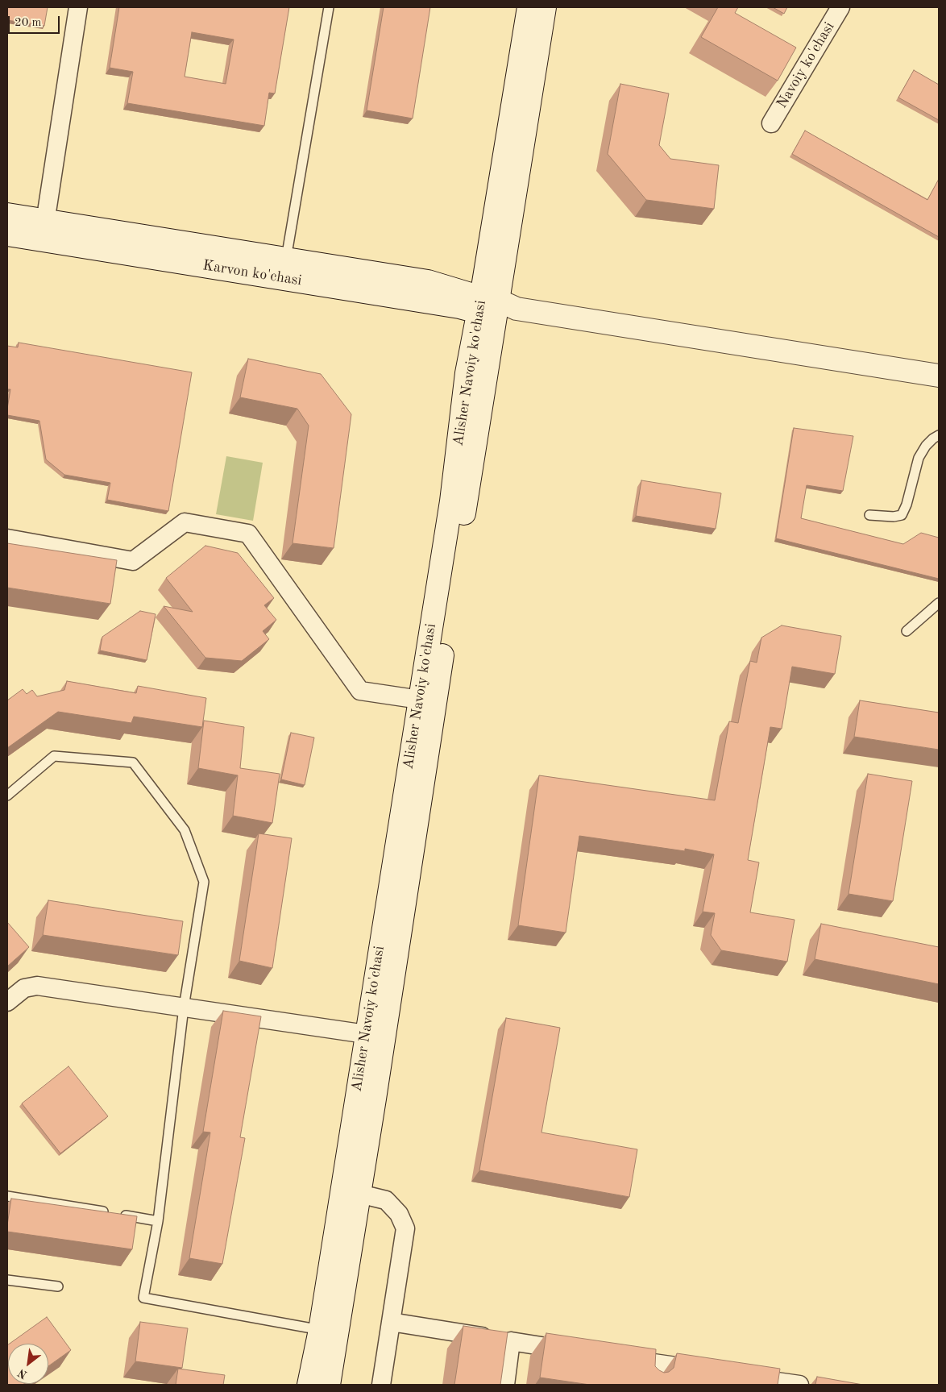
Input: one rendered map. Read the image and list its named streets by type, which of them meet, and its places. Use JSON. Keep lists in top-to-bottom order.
{
  "streets": {
    "main road": ["Karvon ko'chasi", "Alisher Navoiy ko'chasi"],
    "street": ["Navoiy ko'chasi"]
  },
  "crossings": [
    ["Karvon ko'chasi", "Alisher Navoiy ko'chasi"]
  ],
  "scale_bar": "20 m",
  "north": "bottom left"
}
